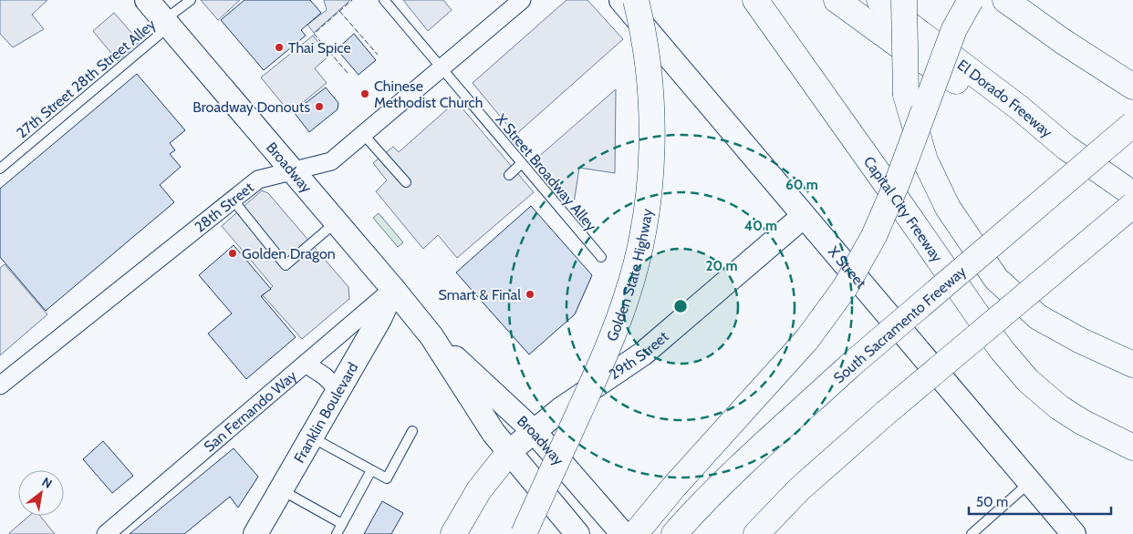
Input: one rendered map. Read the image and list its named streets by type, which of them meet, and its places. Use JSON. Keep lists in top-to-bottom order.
{
  "streets": {
    "highway": [
      "El Dorado Freeway",
      "Capital City Freeway",
      "Golden State Highway",
      "South Sacramento Freeway"
    ],
    "main road": [
      "Broadway",
      "X Street",
      "29th Street",
      "Franklin Boulevard"
    ],
    "street": ["28th Street", "San Fernando Way"],
    "lane": ["27th Street 28th Street Alley", "X Street Broadway Alley"]
  },
  "crossings": [
    ["27th Street 28th Street Alley", "Broadway"],
    ["Broadway", "28th Street"],
    ["Broadway", "29th Street"],
    ["Broadway", "San Fernando Way"],
    ["Broadway", "Franklin Boulevard"],
    ["X Street Broadway Alley", "28th Street"],
    ["X Street", "29th Street"],
    ["San Fernando Way", "Franklin Boulevard"]
  ],
  "places": [
    "Thai Spice",
    "Chinese Methodist Church",
    "Broadway Donouts",
    "Golden Dragon",
    "Smart & Final"
  ],
  "scale_bar": "50 m",
  "north": "top right",
  "rings": ["60 m", "40 m", "20 m"]
}
